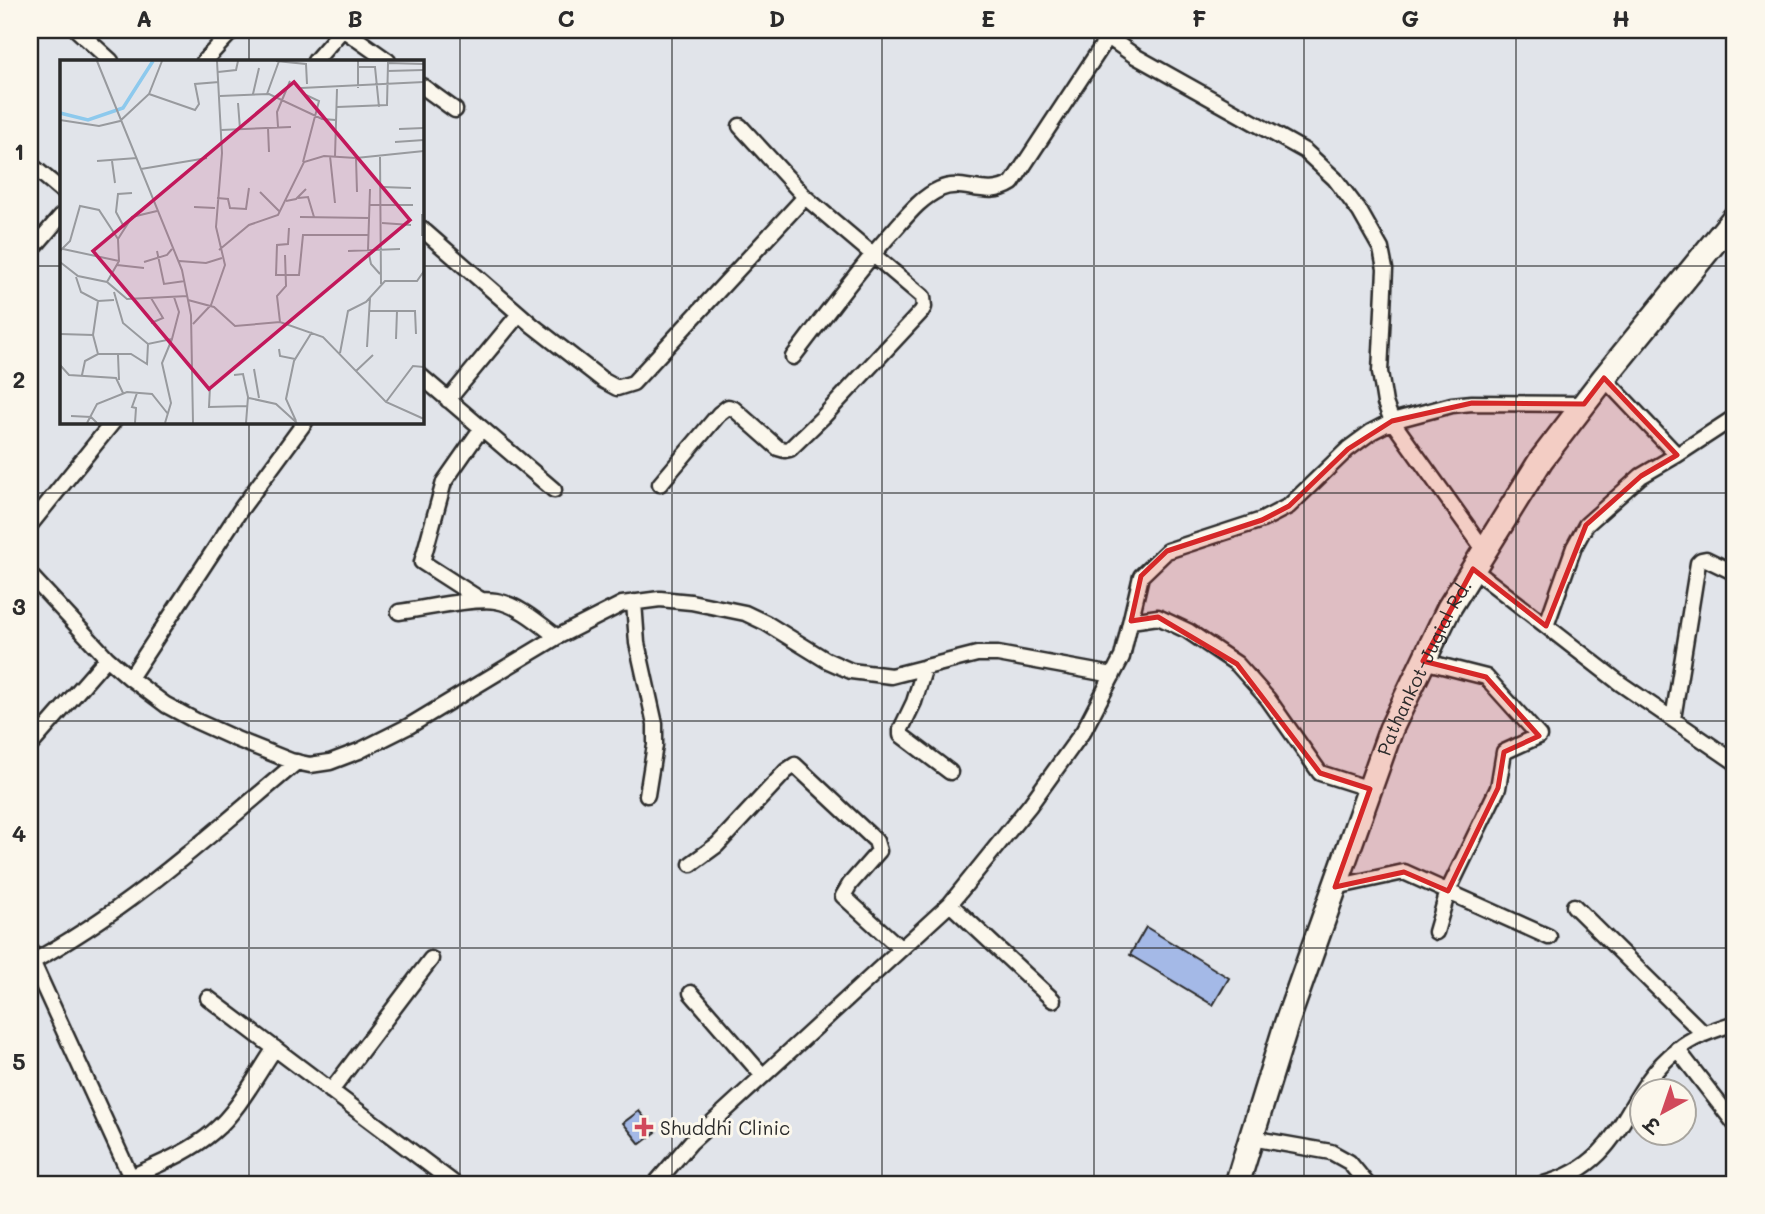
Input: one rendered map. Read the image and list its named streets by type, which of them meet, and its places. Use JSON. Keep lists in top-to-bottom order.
{
  "streets": {
    "main road": ["Pathankot-Jugial Rd."]
  },
  "places": {
    "health": ["Shuddhi Clinic"]
  },
  "north": "bottom left",
  "grid": {
    "columns": [
      "A",
      "B",
      "C",
      "D",
      "E",
      "F",
      "G",
      "H"
    ],
    "rows": [
      "1",
      "2",
      "3",
      "4",
      "5"
    ]
  }
}
